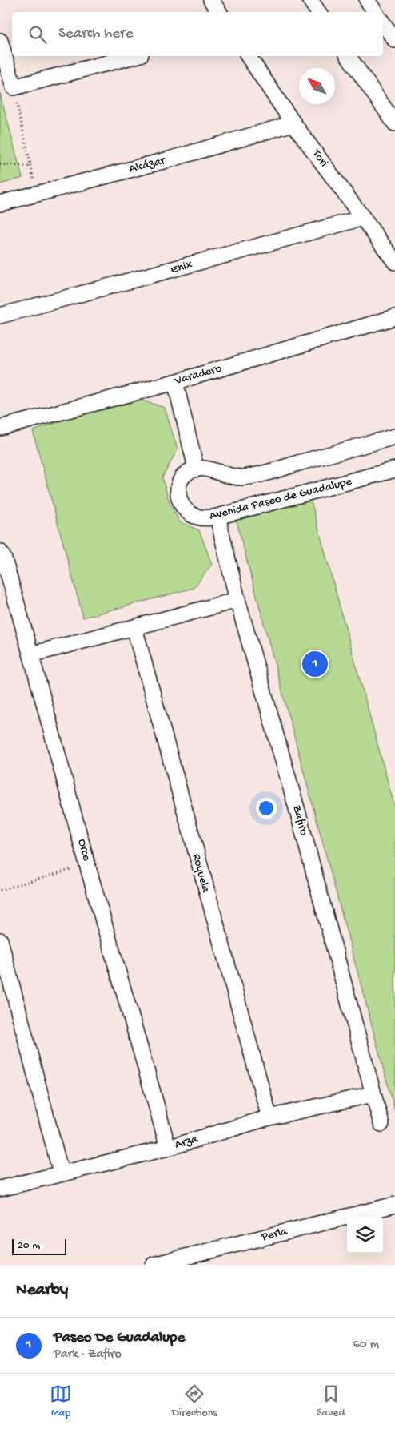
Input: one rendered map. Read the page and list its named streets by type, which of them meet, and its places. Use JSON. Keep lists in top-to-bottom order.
{
  "streets": {
    "street": [
      "Tori",
      "Alcázar",
      "Enix",
      "Varadero",
      "Avenida Paseo de Guadalupe",
      "Zafiro",
      "Orce",
      "Royuela",
      "Arza",
      "Perla"
    ]
  },
  "crossings": [
    ["Tori", "Alcázar"],
    ["Tori", "Enix"],
    ["Avenida Paseo de Guadalupe", "Zafiro"],
    ["Zafiro", "Arza"],
    ["Orce", "Arza"],
    ["Royuela", "Arza"]
  ],
  "scale_bar": "20 m",
  "north": "top left",
  "page": {
    "search": "Search here",
    "pins": "1",
    "scale": "20 m",
    "heading": "Nearby",
    "list": [
      {
        "mark": "1",
        "name": "Paseo De Guadalupe",
        "note": "Park · Zafiro",
        "value": "60 m"
      }
    ],
    "nav": ["Map", "Directions", "Saved"]
  }
}
